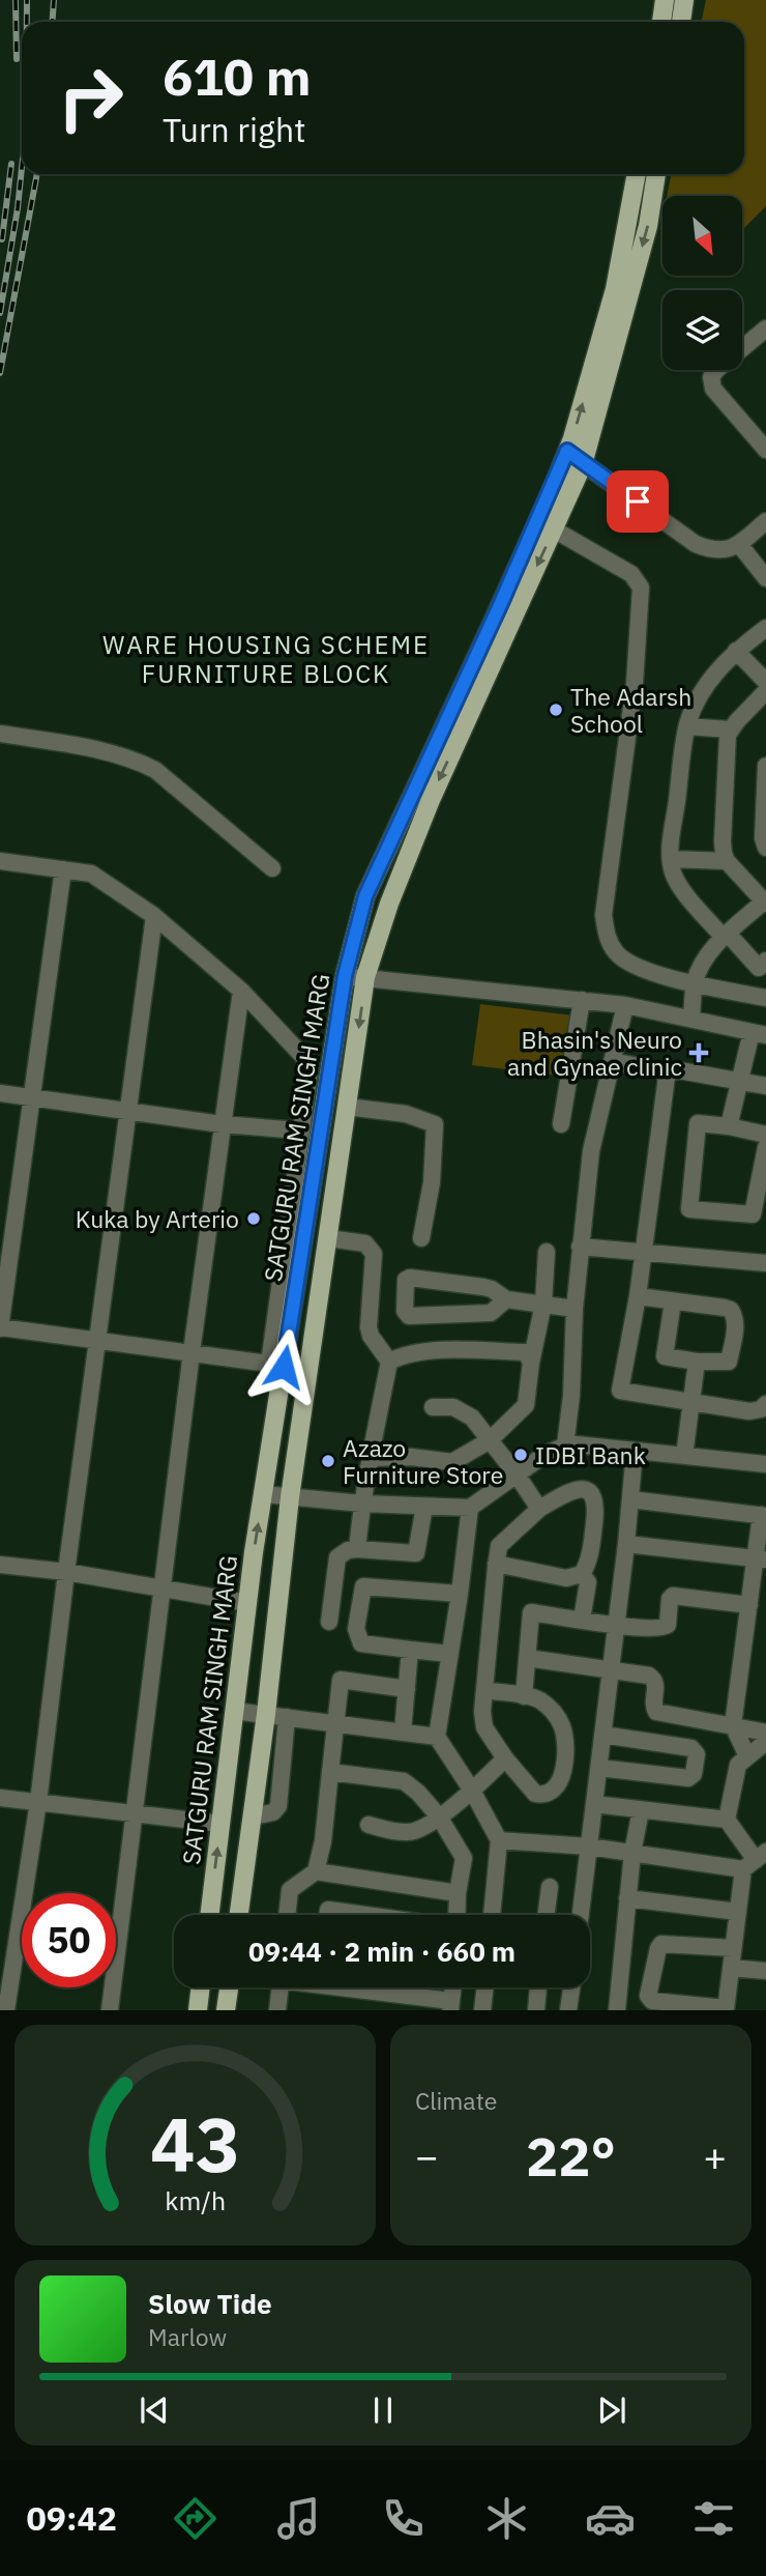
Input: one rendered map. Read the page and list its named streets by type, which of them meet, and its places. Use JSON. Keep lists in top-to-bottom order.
{
  "streets": {
    "main road": ["SATGURU RAM SINGH MARG"]
  },
  "districts": ["WARE HOUSING SCHEME FURNITURE BLOCK"],
  "places": {
    "other": [
      "The Adarsh School",
      "Kuka by Arterio",
      "IDBI Bank",
      "Azazo Furniture Store"
    ],
    "health": ["Bhasin's Neuro and Gynae clinic"]
  },
  "north": "bottom right",
  "page": {
    "turn": ["610 m", "Turn right"],
    "limit": "50",
    "trip": "09:44 · 2 min · 660 m",
    "tile": "Climate",
    "heat": ["−", "22°", "+"],
    "song": ["Slow Tide", "Marlow"],
    "tabs": "09:42",
    "gauge": ["43", "km/h"]
  }
}
